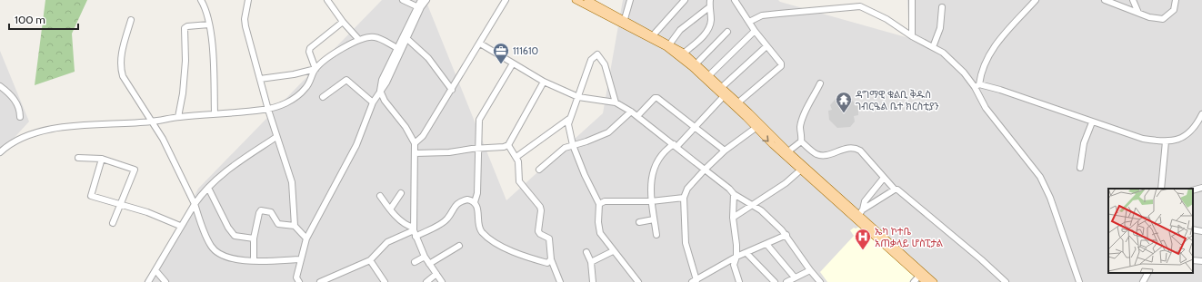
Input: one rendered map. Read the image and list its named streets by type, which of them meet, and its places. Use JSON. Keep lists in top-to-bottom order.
{
  "places": {
    "office": ["111610"],
    "temple": ["ዳግማዊ ቁልቢ ቅዱስ ገብርዔል ቤተ ክርስቲያን"],
    "hospital": ["ኤካ ኮተቤ አጠቃላይ ሆስፒታል"]
  },
  "scale_bar": "100 m"
}
